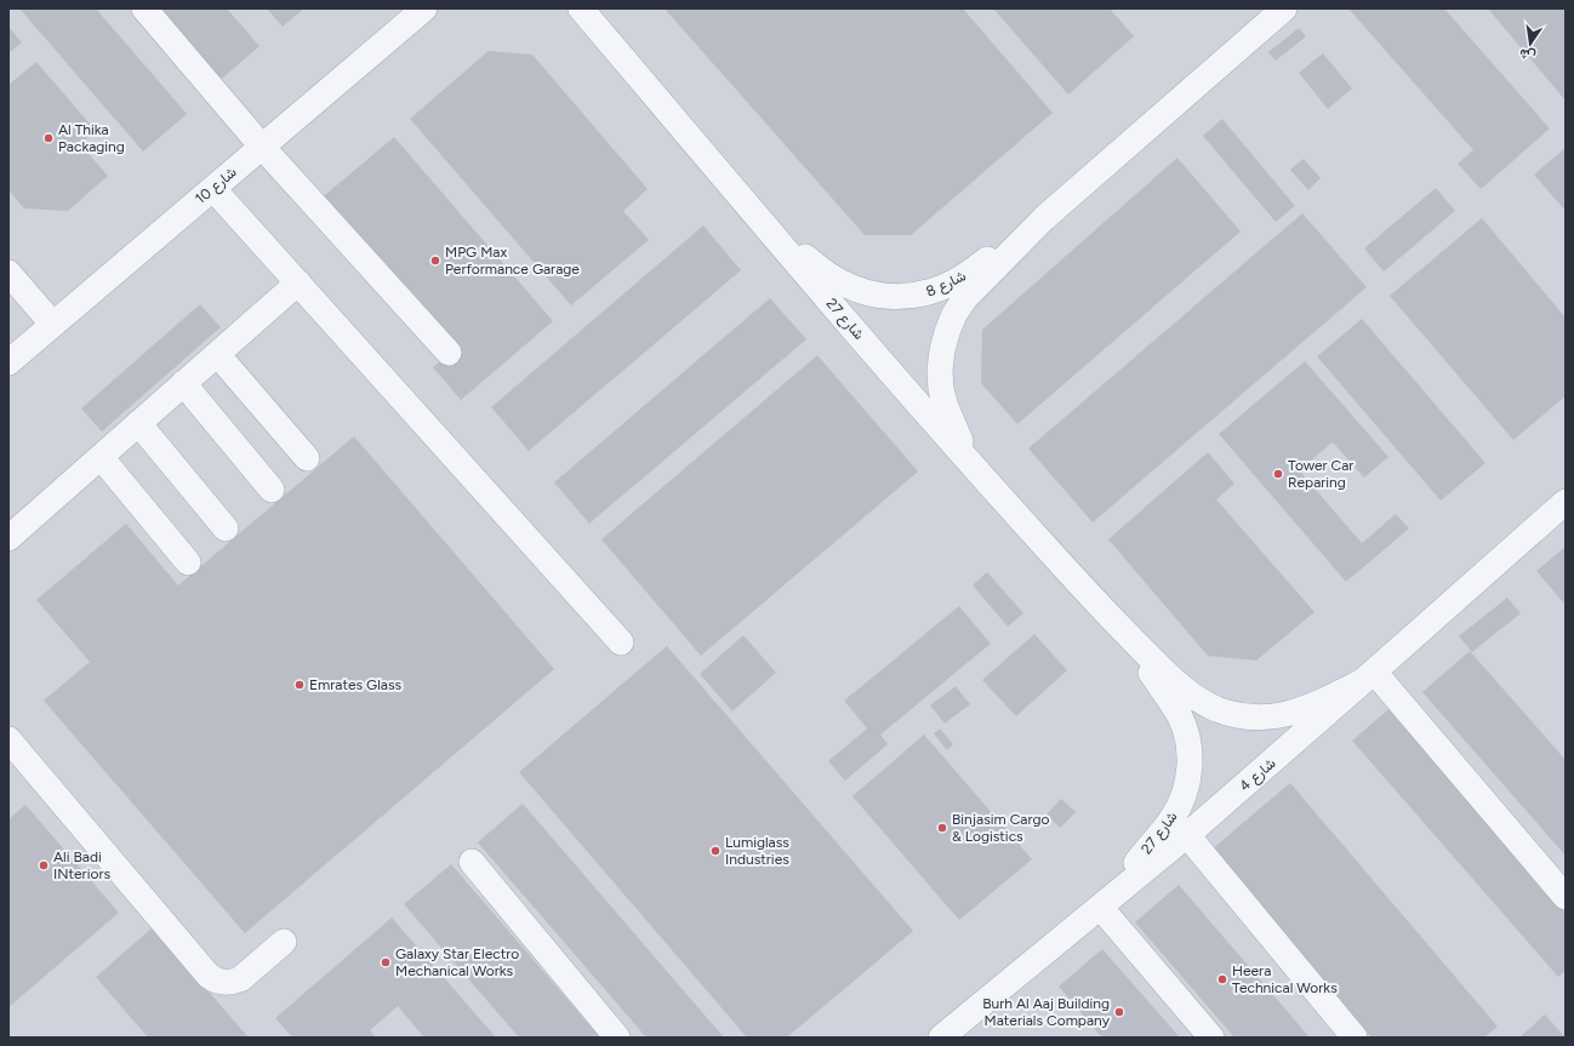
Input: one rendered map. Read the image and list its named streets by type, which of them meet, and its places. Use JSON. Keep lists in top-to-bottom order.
{
  "streets": {
    "street": [
      "شارع 10",
      "شارع 8",
      "شارع 27",
      "شارع 4"
    ]
  },
  "crossings": [
    ["شارع 8", "شارع 27"],
    ["شارع 27", "شارع 4"]
  ],
  "places": [
    "Al Thika Packaging",
    "MPG Max Performance Garage",
    "Tower Car Reparing",
    "Emrates Glass",
    "Binjasim Cargo & Logistics",
    "Lumiglass Industries",
    "Ali Badi INteriors",
    "Galaxy Star Electro Mechanical Works",
    "Heera Technical Works",
    "Burh Al Aaj Building Materials Company"
  ],
  "north": "bottom"
}
